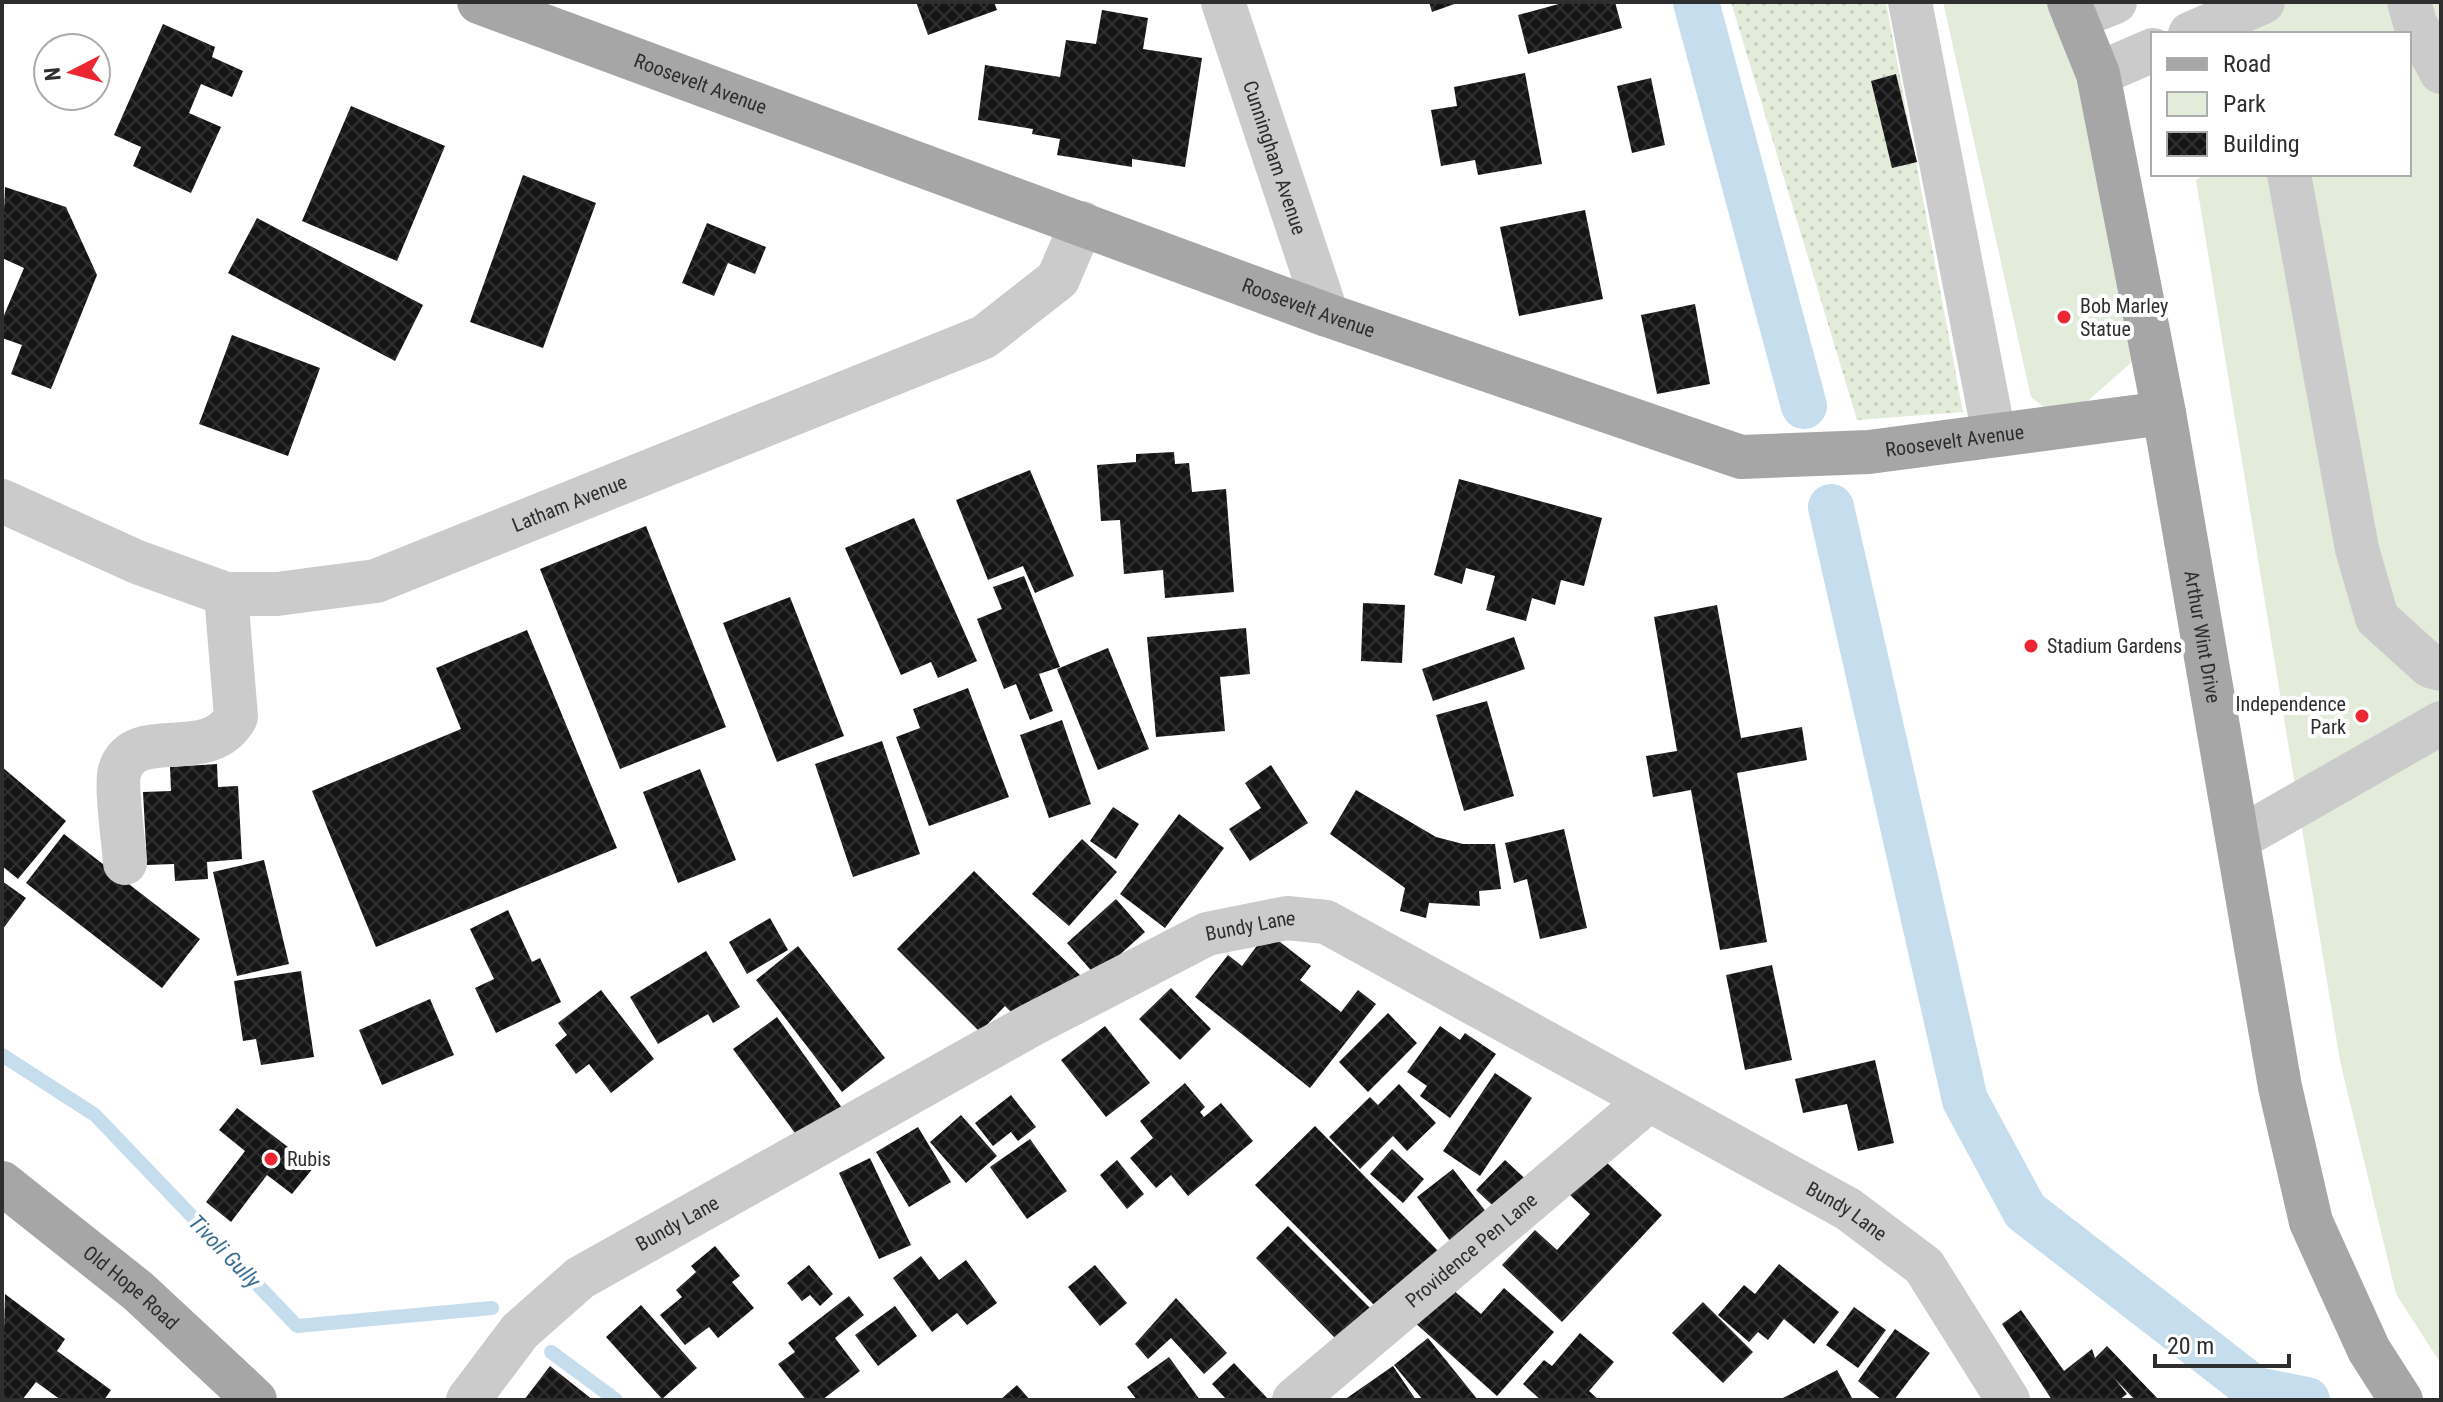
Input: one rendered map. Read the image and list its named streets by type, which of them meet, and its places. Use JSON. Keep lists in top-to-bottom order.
{
  "streets": {
    "main road": ["Roosevelt Avenue", "Arthur Wint Drive", "Old Hope Road"],
    "street": [
      "Cunningham Avenue",
      "Latham Avenue",
      "Bundy Lane",
      "Providence Pen Lane"
    ]
  },
  "crossings": [
    ["Roosevelt Avenue", "Cunningham Avenue"],
    ["Roosevelt Avenue", "Latham Avenue"],
    ["Roosevelt Avenue", "Arthur Wint Drive"],
    ["Bundy Lane", "Providence Pen Lane"]
  ],
  "water": ["Tivoli Gully"],
  "places": [
    "Bob Marley Statue",
    "Stadium Gardens",
    "Independence Park",
    "Rubis"
  ],
  "legend": ["Road", "Park", "Building"],
  "scale_bar": "20 m",
  "north": "left"
}
